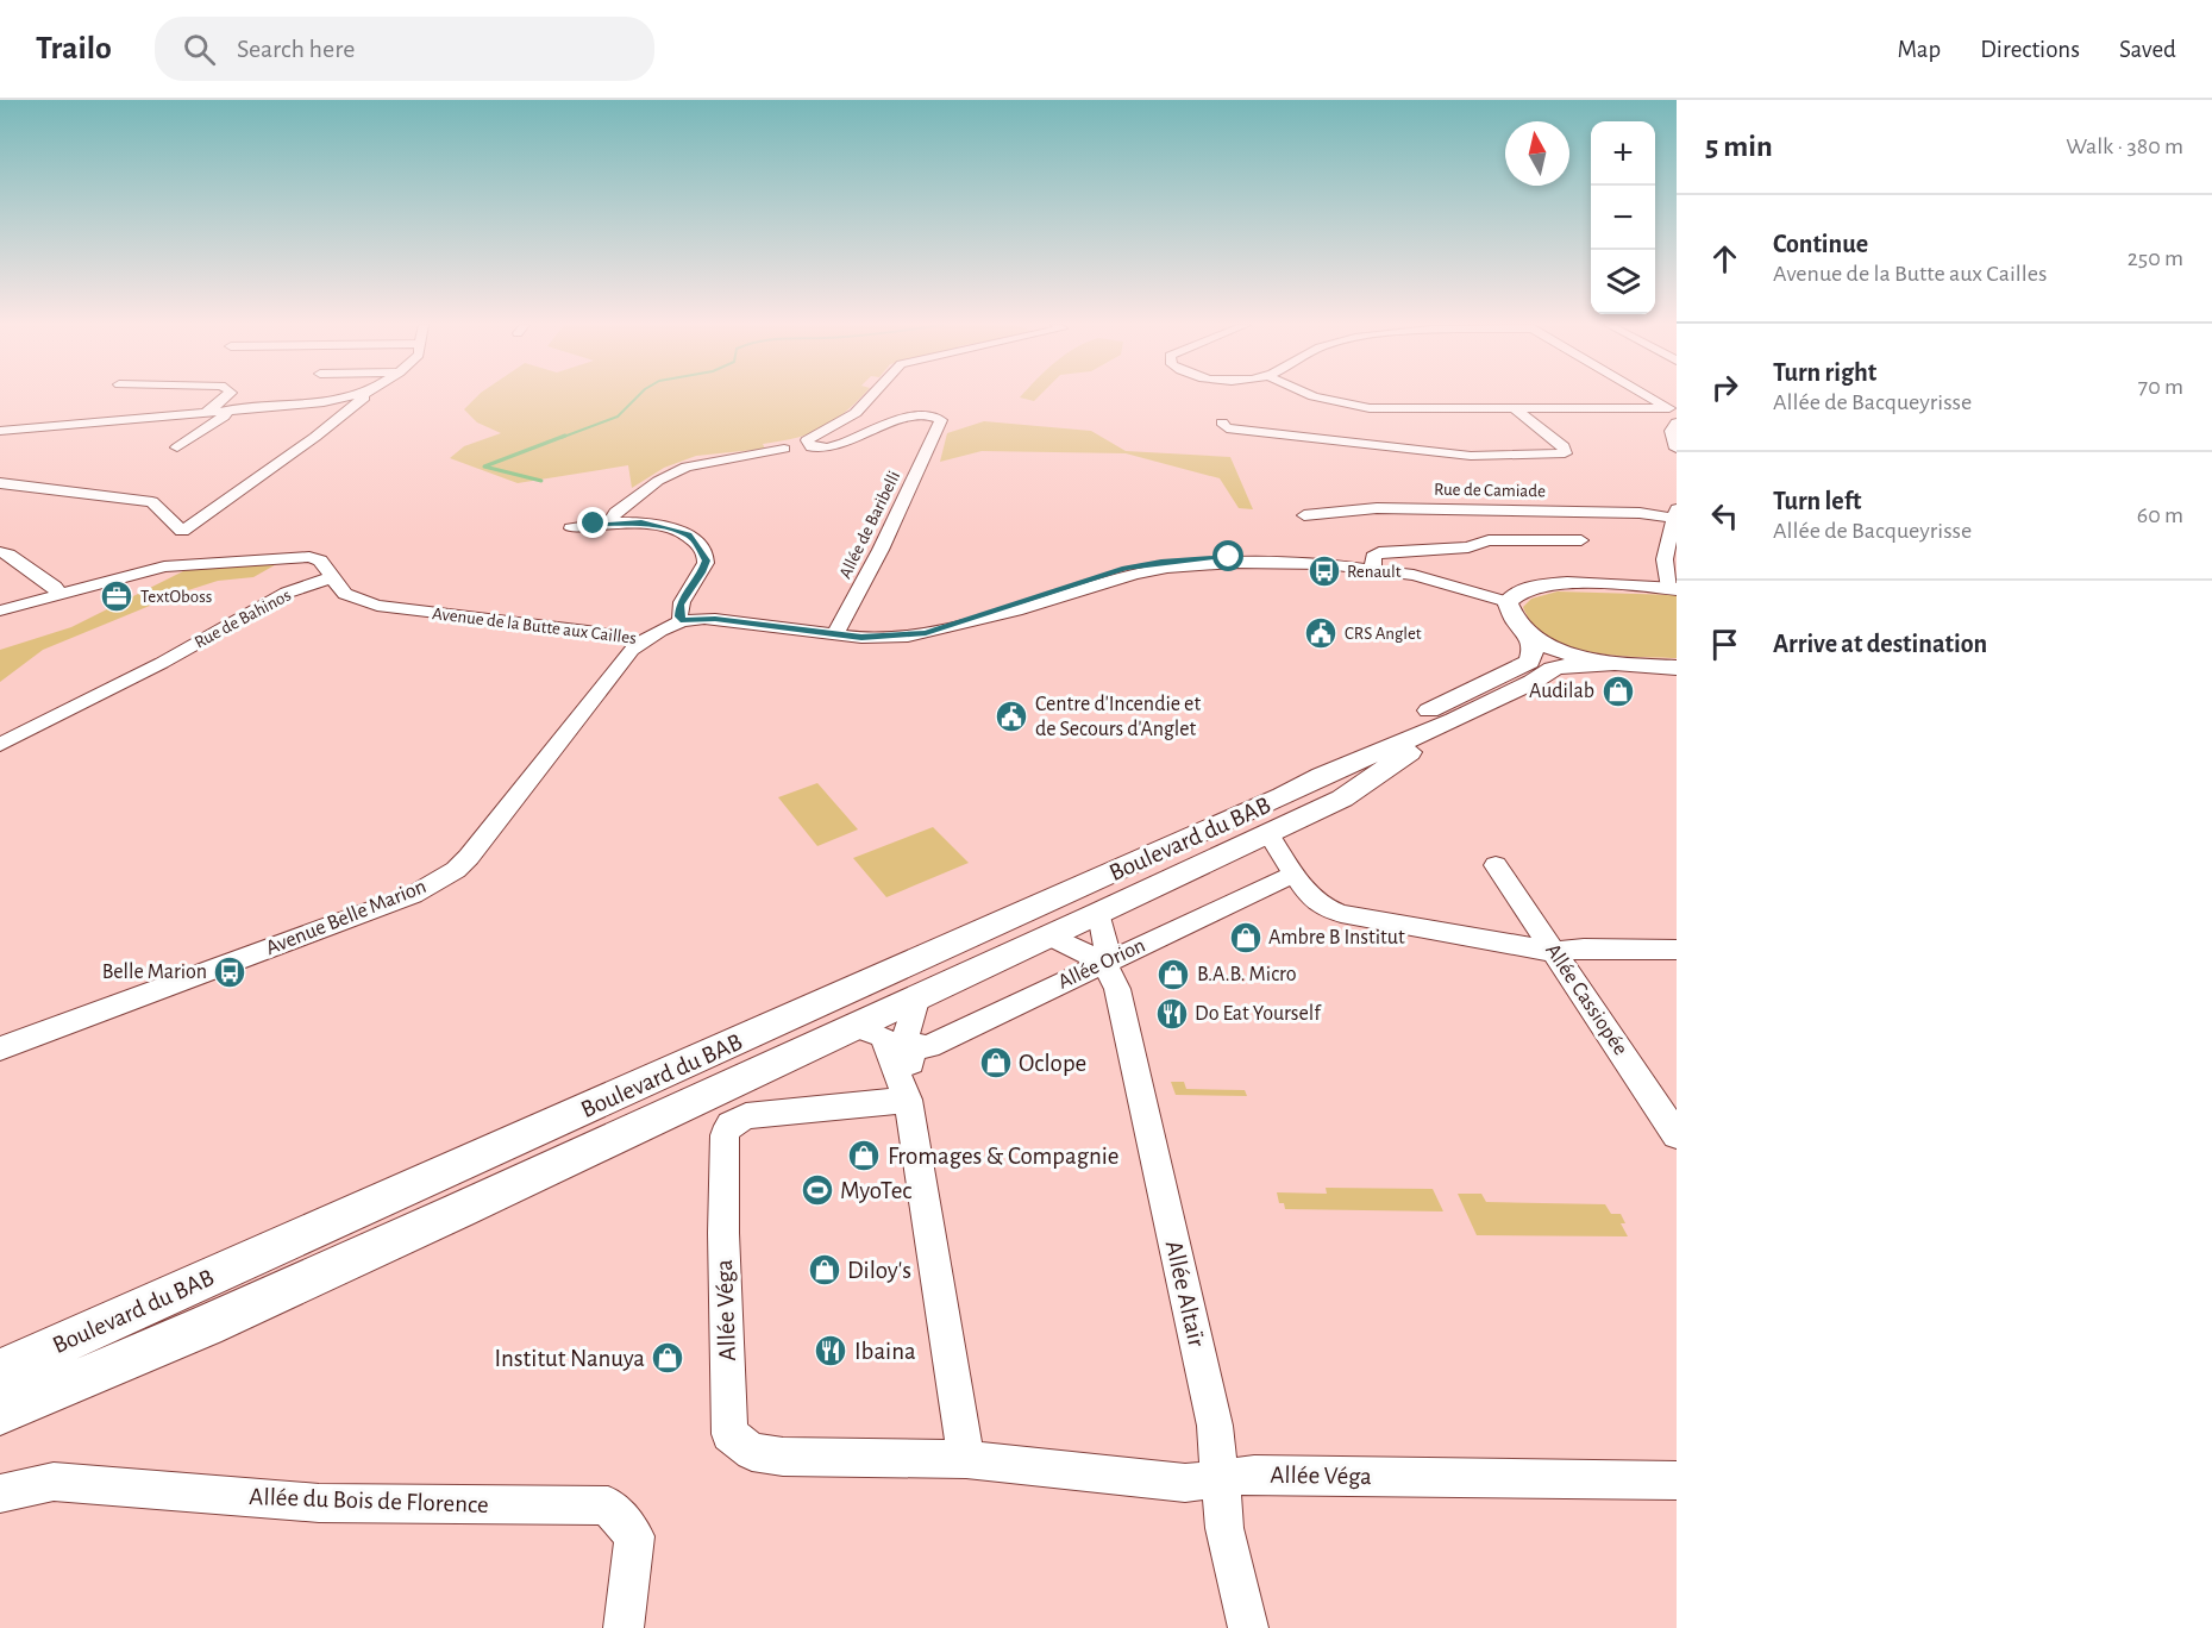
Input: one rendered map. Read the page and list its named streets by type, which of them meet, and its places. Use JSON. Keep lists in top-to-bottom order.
{
  "streets": {
    "main road": ["Boulevard du BAB"],
    "street": [
      "Rue de Camiade",
      "Allée de Baribelli",
      "Rue de Bahinos",
      "Avenue de la Butte aux Cailles",
      "Avenue Belle Marion",
      "Allée Orion",
      "Allée Cassiopée",
      "Allée Altaïr",
      "Allée Véga",
      "Allée du Bois de Florence"
    ]
  },
  "crossings": [
    ["Allée de Baribelli", "Avenue de la Butte aux Cailles"],
    ["Rue de Bahinos", "Avenue de la Butte aux Cailles"],
    ["Avenue de la Butte aux Cailles", "Avenue Belle Marion"],
    ["Allée Orion", "Allée Altaïr"],
    ["Allée Altaïr", "Allée Véga"]
  ],
  "places": {
    "bus stop": ["Renault", "Belle Marion"],
    "office": ["TextOboss"],
    "public building": ["CRS Anglet", "Centre d'Incendie et de Secours d'Anglet"],
    "shop": [
      "Audilab",
      "Ambre B Institut",
      "B.A.B. Micro",
      "Oclope",
      "Fromages & Compagnie",
      "Diloy's",
      "Institut Nanuya"
    ],
    "restaurant": ["Do Eat Yourself", "Ibaina"],
    "sports": ["MyoTec"]
  },
  "north": "top",
  "page": {
    "header": "Trailo",
    "search": "Search here",
    "nav": ["Map", "Directions", "Saved"],
    "heading": ["5 min", "Walk · 380 m"],
    "map_buttons": ["+", "−"],
    "list": [
      ["Continue", "Avenue de la Butte aux Cailles", "250 m"],
      ["Turn right", "Allée de Bacqueyrisse", "70 m"],
      ["Turn left", "Allée de Bacqueyrisse", "60 m"],
      "Arrive at destination"
    ]
  }
}
